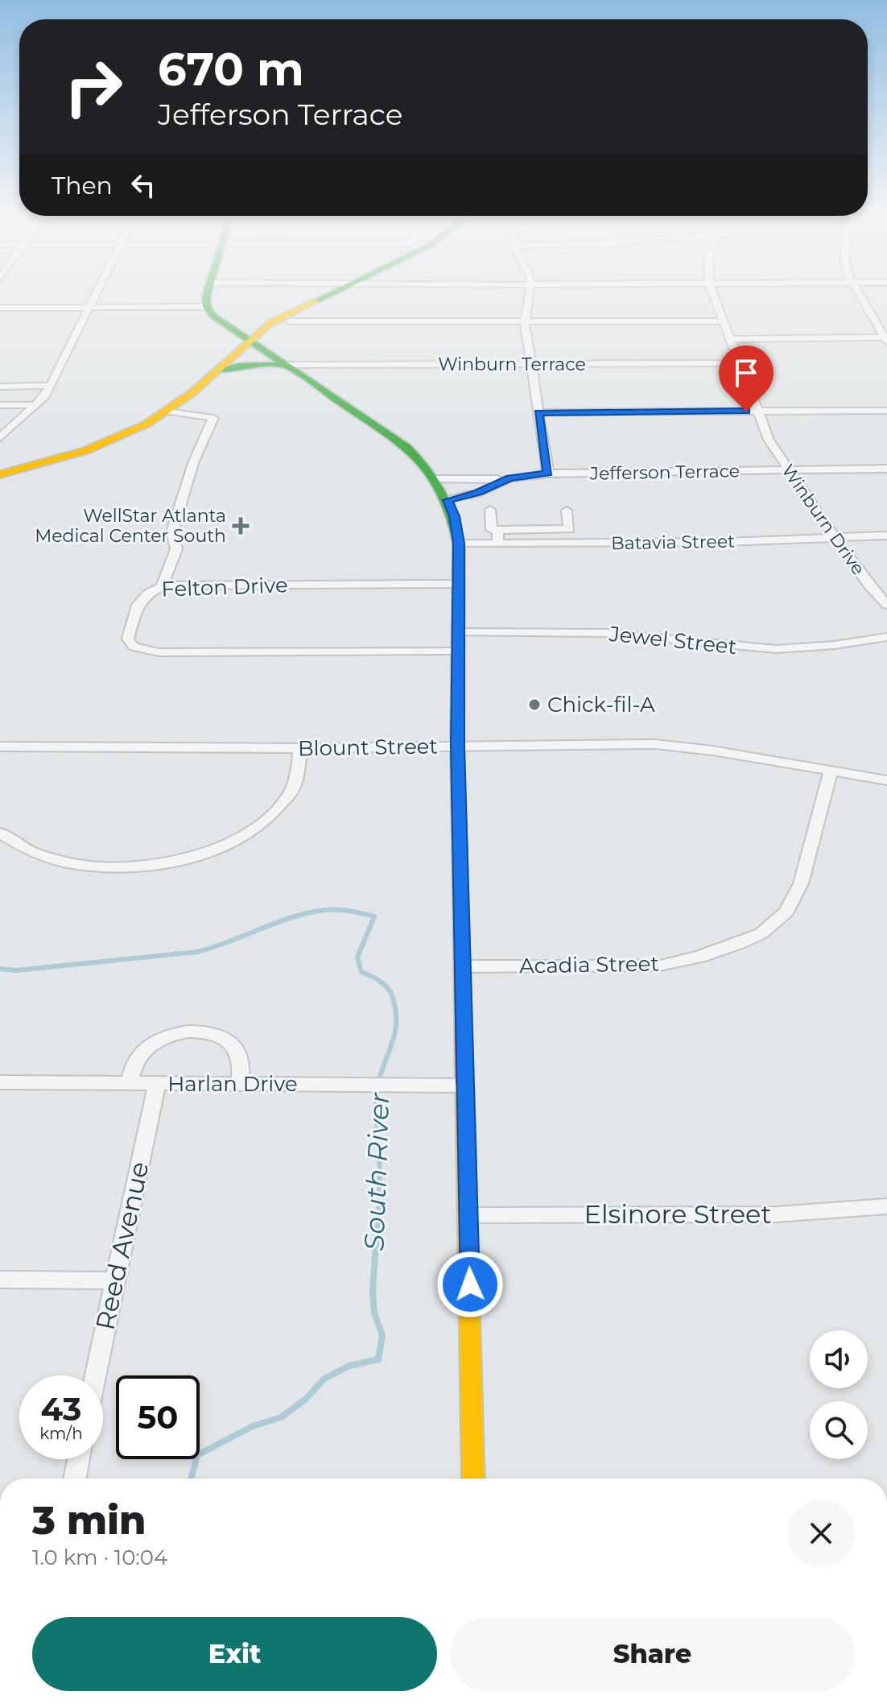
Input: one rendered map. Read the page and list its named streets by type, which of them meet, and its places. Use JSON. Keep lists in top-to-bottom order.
{
  "streets": {
    "street": [
      "Winburn Terrace",
      "Jefferson Terrace",
      "Winburn Drive",
      "Batavia Street",
      "Felton Drive",
      "Jewel Street",
      "Blount Street",
      "Acadia Street",
      "Harlan Drive",
      "Elsinore Street",
      "Reed Avenue"
    ]
  },
  "crossings": [
    ["Winburn Terrace", "Winburn Drive"],
    ["Jefferson Terrace", "Winburn Drive"],
    ["Winburn Drive", "Batavia Street"],
    ["Blount Street", "Acadia Street"],
    ["Harlan Drive", "Reed Avenue"]
  ],
  "water": ["South River"],
  "places": {
    "health": ["WellStar Atlanta Medical Center South"],
    "other": ["Chick-fil-A"]
  },
  "page": {
    "turn": ["670 m", "Jefferson Terrace"],
    "then": "Then",
    "speed": "43 km/h",
    "limit": "50",
    "heading": ["3 min", "1.0 km · 10:04"],
    "buttons": ["Exit", "Share"]
  }
}
